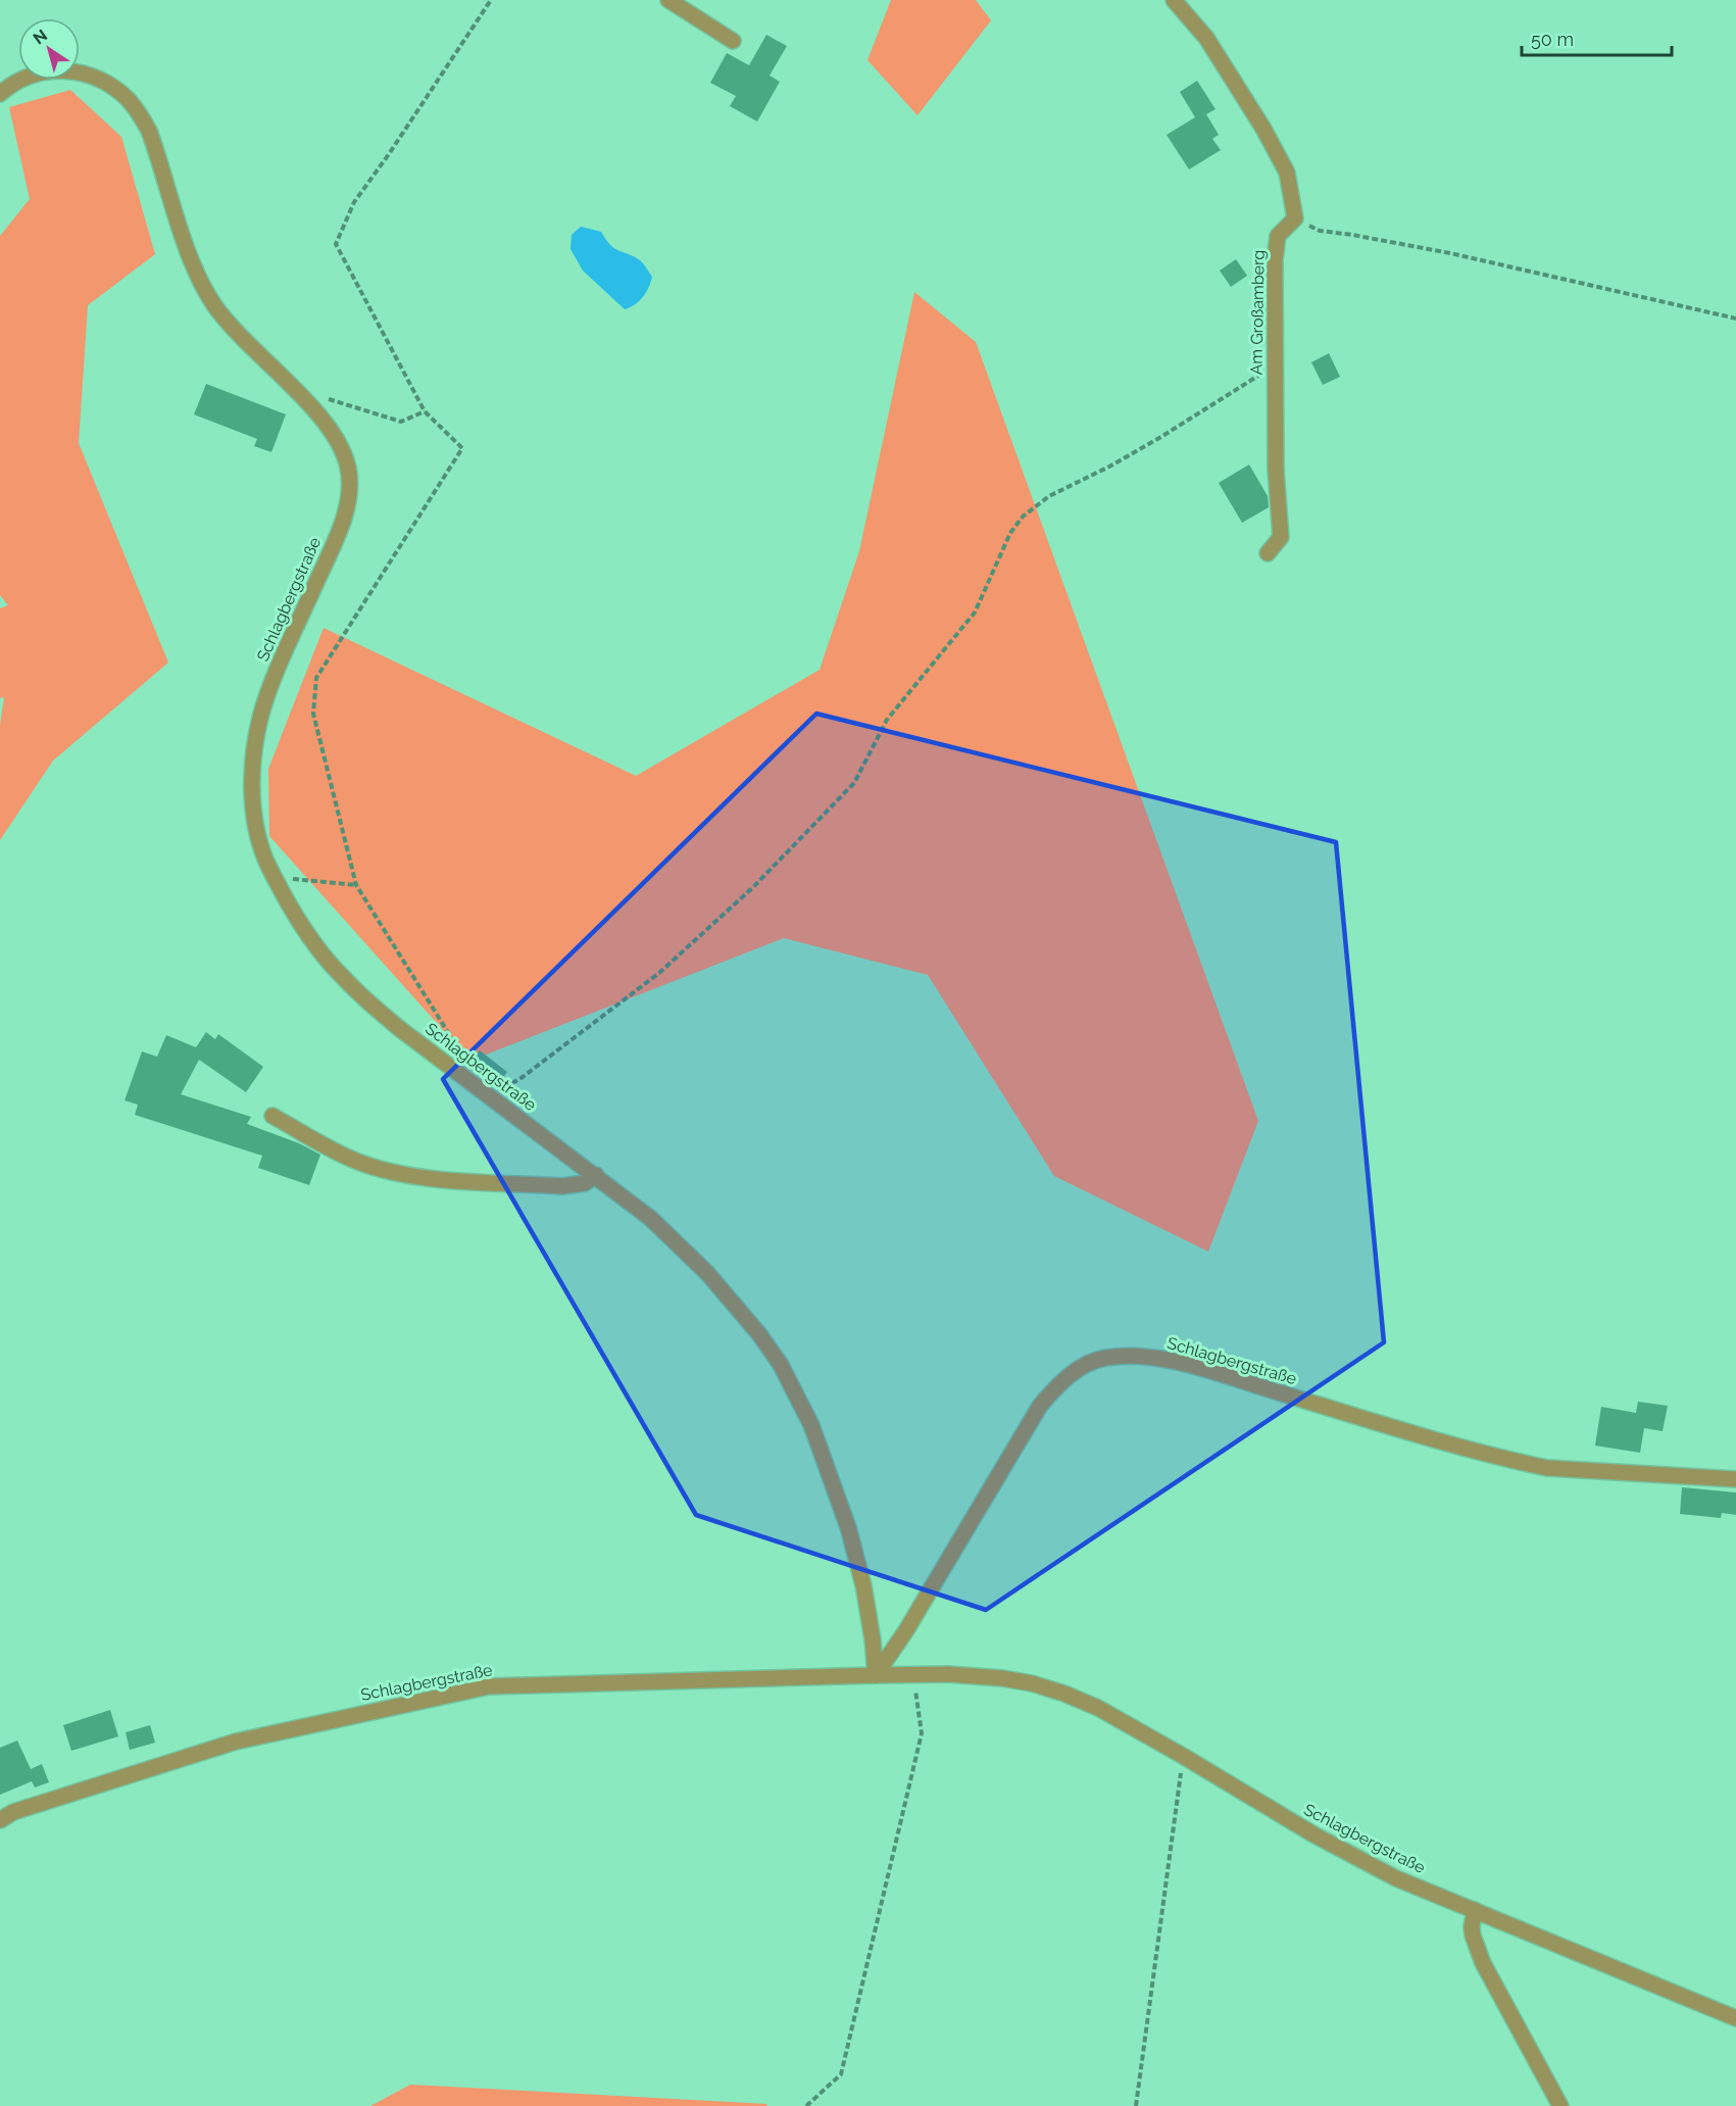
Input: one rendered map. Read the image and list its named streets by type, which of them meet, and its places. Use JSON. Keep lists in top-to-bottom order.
{
  "streets": {
    "street": ["Am Großamberg", "Schlagbergstraße"]
  },
  "scale_bar": "50 m",
  "north": "top left"
}
